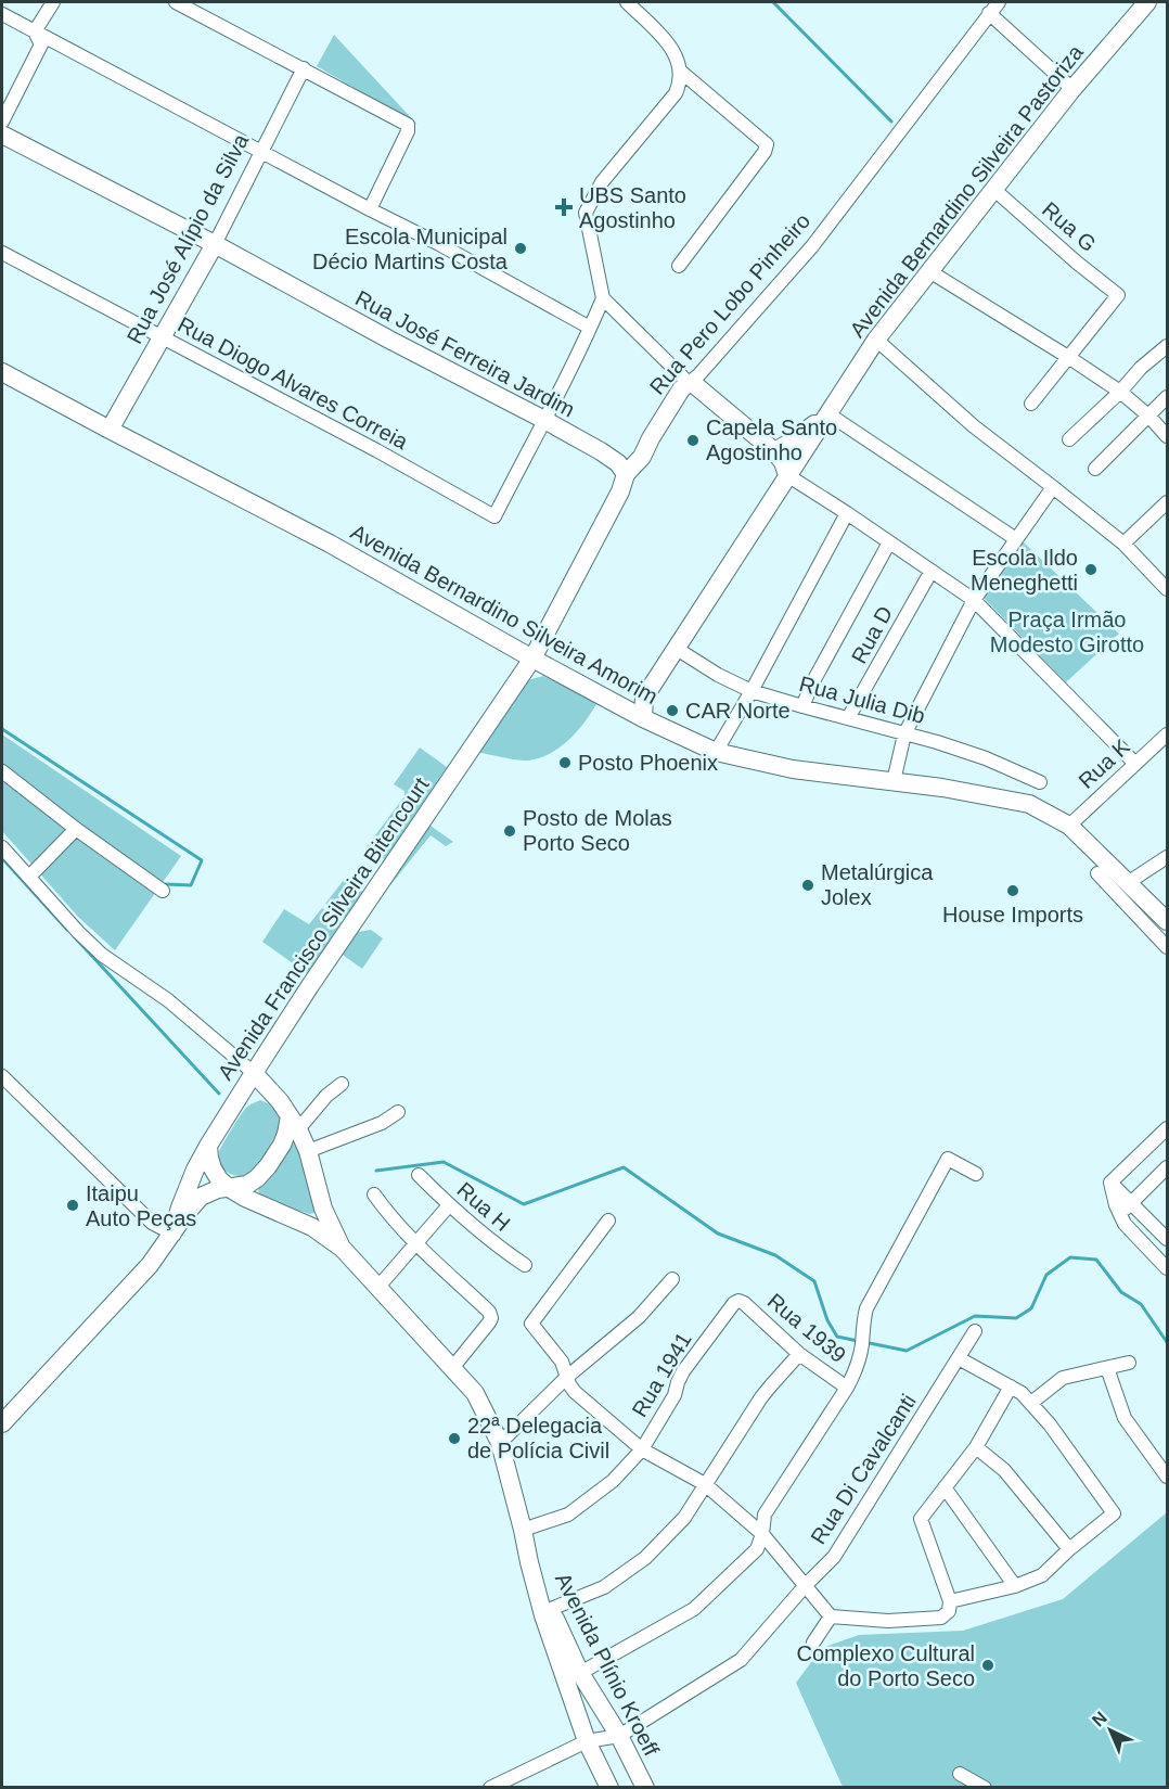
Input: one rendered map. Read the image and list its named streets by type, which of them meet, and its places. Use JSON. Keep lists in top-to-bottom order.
{
  "streets": {
    "main road": [
      "Avenida Bernardino Silveira Pastoriza",
      "Rua José Alípio da Silva",
      "Rua Pero Lobo Pinheiro",
      "Rua José Ferreira Jardim",
      "Avenida Bernardino Silveira Amorim",
      "Avenida Francisco Silveira Bitencourt",
      "Avenida Plínio Kroeff"
    ],
    "street": [
      "Rua G",
      "Rua Diogo Alvares Correia",
      "Rua D",
      "Rua Julia Dib",
      "Rua K",
      "Rua H",
      "Rua 1939",
      "Rua 1941",
      "Rua Di Cavalcanti"
    ]
  },
  "crossings": [
    ["Avenida Bernardino Silveira Pastoriza", "Rua G"],
    ["Avenida Bernardino Silveira Pastoriza", "Rua Julia Dib"],
    ["Rua José Alípio da Silva", "Rua José Ferreira Jardim"],
    ["Rua José Alípio da Silva", "Rua Diogo Alvares Correia"],
    ["Rua José Alípio da Silva", "Avenida Bernardino Silveira Amorim"],
    ["Rua Pero Lobo Pinheiro", "Rua José Ferreira Jardim"],
    ["Rua Pero Lobo Pinheiro", "Avenida Bernardino Silveira Amorim"],
    ["Rua Pero Lobo Pinheiro", "Avenida Francisco Silveira Bitencourt"],
    ["Rua José Ferreira Jardim", "Rua Diogo Alvares Correia"],
    ["Avenida Bernardino Silveira Amorim", "Rua K"],
    ["Avenida Bernardino Silveira Amorim", "Avenida Francisco Silveira Bitencourt"],
    ["Rua D", "Rua Julia Dib"],
    ["Avenida Francisco Silveira Bitencourt", "Avenida Plínio Kroeff"],
    ["Rua 1939", "Rua 1941"],
    ["Rua 1941", "Avenida Plínio Kroeff"],
    ["Rua Di Cavalcanti", "Avenida Plínio Kroeff"]
  ],
  "parks": ["Praça Irmão Modesto Girotto"],
  "places": {
    "health": ["UBS Santo Agostinho"],
    "other": [
      "Escola Municipal Décio Martins Costa",
      "Capela Santo Agostinho",
      "Escola Ildo Meneghetti",
      "CAR Norte",
      "Posto Phoenix",
      "Posto de Molas Porto Seco",
      "Metalúrgica Jolex",
      "House Imports",
      "Itaipu Auto Peças",
      "22ª Delegacia de Polícia Civil",
      "Complexo Cultural do Porto Seco"
    ]
  },
  "north": "top left"
}
